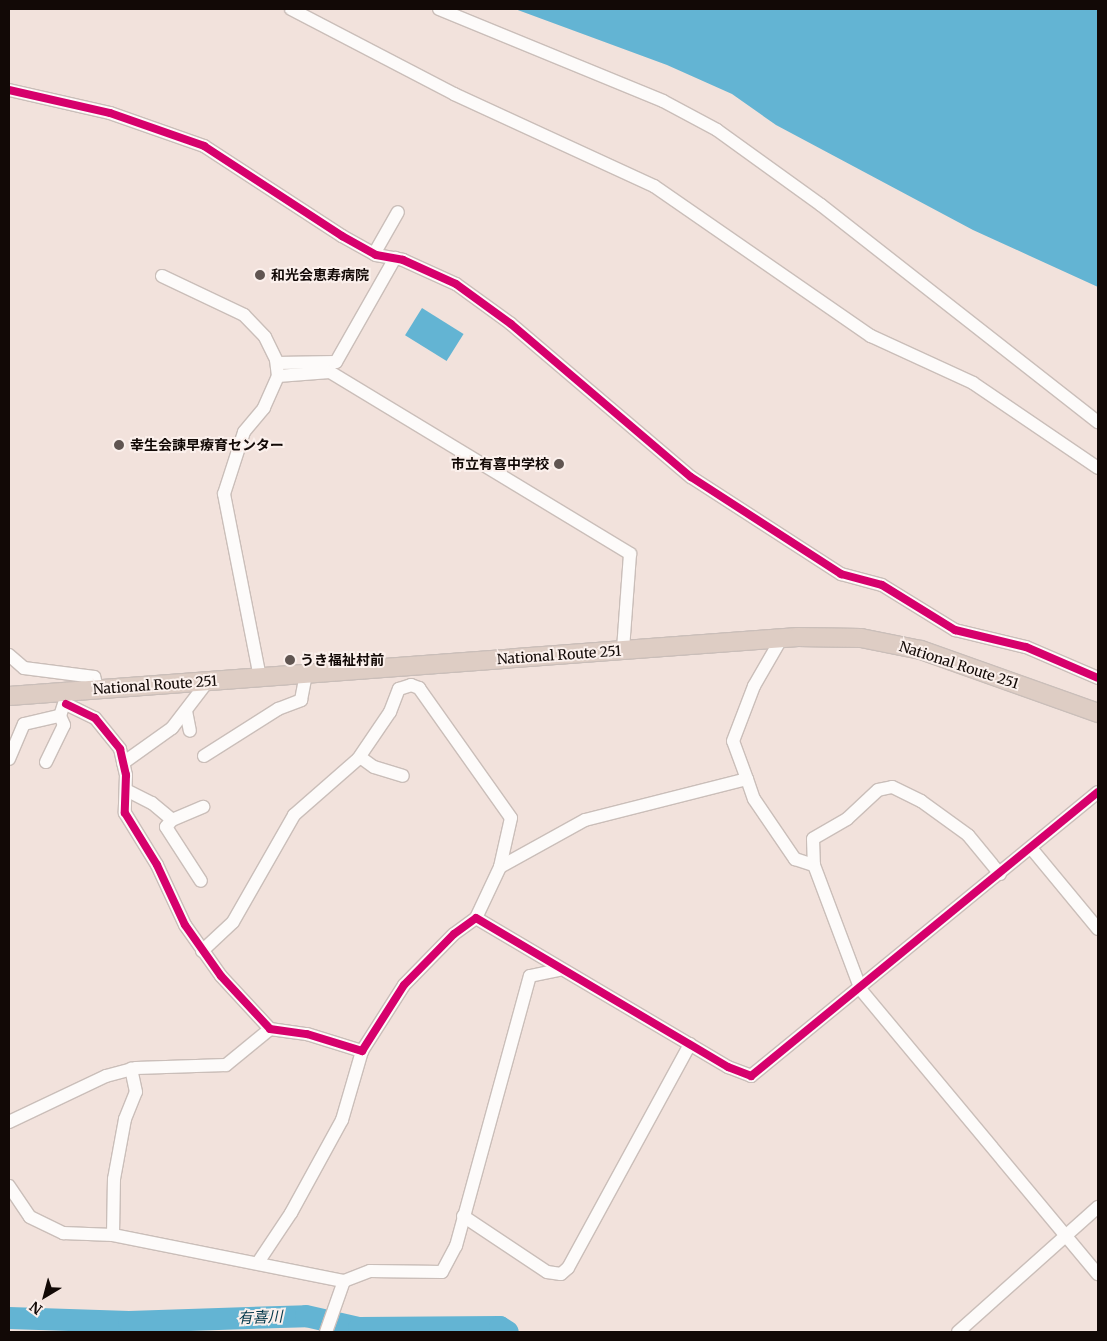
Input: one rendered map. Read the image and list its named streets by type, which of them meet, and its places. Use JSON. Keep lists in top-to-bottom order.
{
  "streets": {
    "highway": ["National Route 251"]
  },
  "water": ["有喜川"],
  "places": [
    "和光会恵寿病院",
    "幸生会諫早療育センター",
    "市立有喜中学校",
    "うき福祉村前"
  ],
  "north": "bottom left"
}
